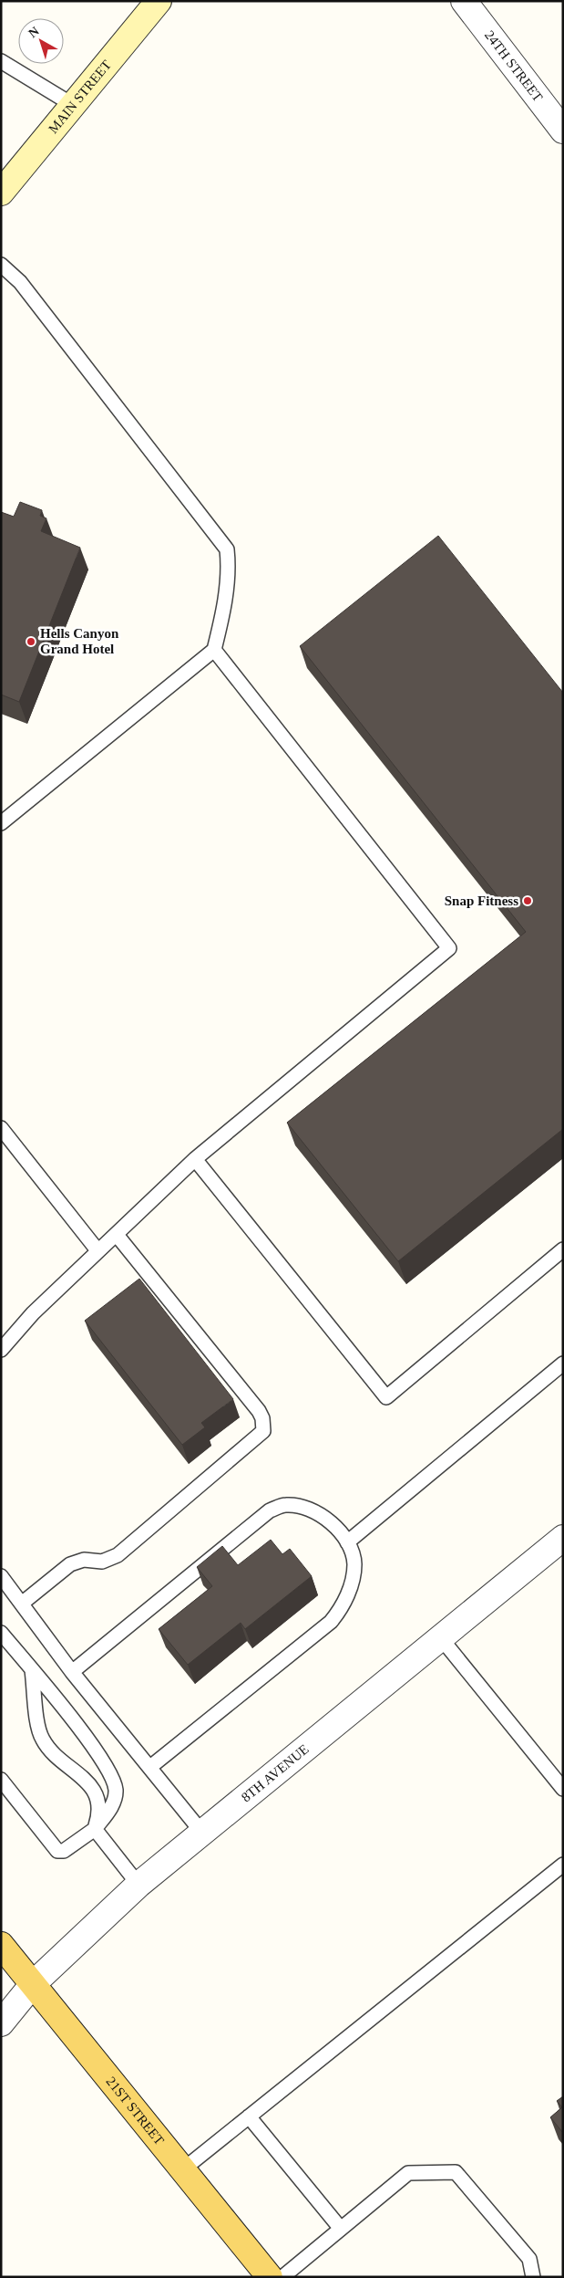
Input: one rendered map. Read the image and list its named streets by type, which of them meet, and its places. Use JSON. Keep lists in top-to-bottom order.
{
  "streets": {
    "main road": ["MAIN STREET", "21ST STREET"],
    "street": ["24TH STREET", "8TH AVENUE"]
  },
  "crossings": [
    ["8TH AVENUE", "21ST STREET"]
  ],
  "places": ["Hells Canyon Grand Hotel", "Snap Fitness"],
  "north": "top left"
}
